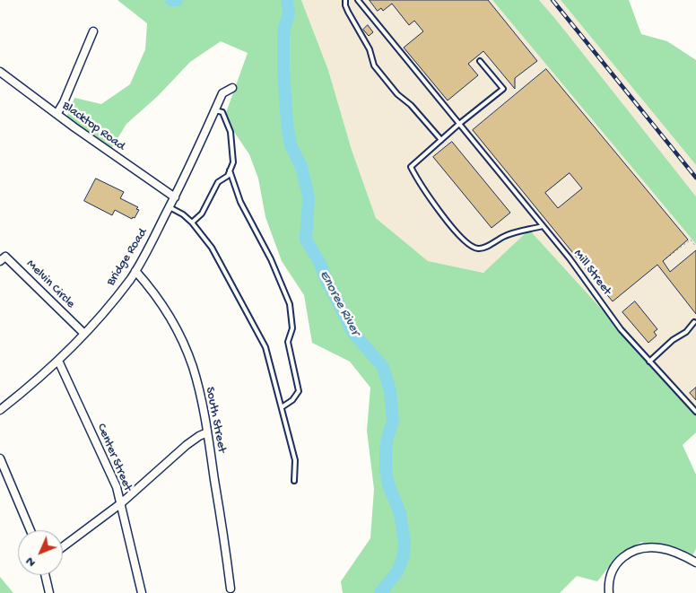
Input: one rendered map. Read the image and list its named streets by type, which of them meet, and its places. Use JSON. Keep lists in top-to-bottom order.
{
  "streets": {
    "street": [
      "Blacktop Road",
      "Bridge Road",
      "Melvin Circle",
      "South Street",
      "Center Street"
    ],
    "lane": ["Mill Street"]
  },
  "crossings": [
    ["Blacktop Road", "Bridge Road"],
    ["Bridge Road", "Melvin Circle"],
    ["Bridge Road", "South Street"],
    ["Bridge Road", "Center Street"]
  ],
  "water": ["Enoree River"],
  "north": "bottom left"
}
